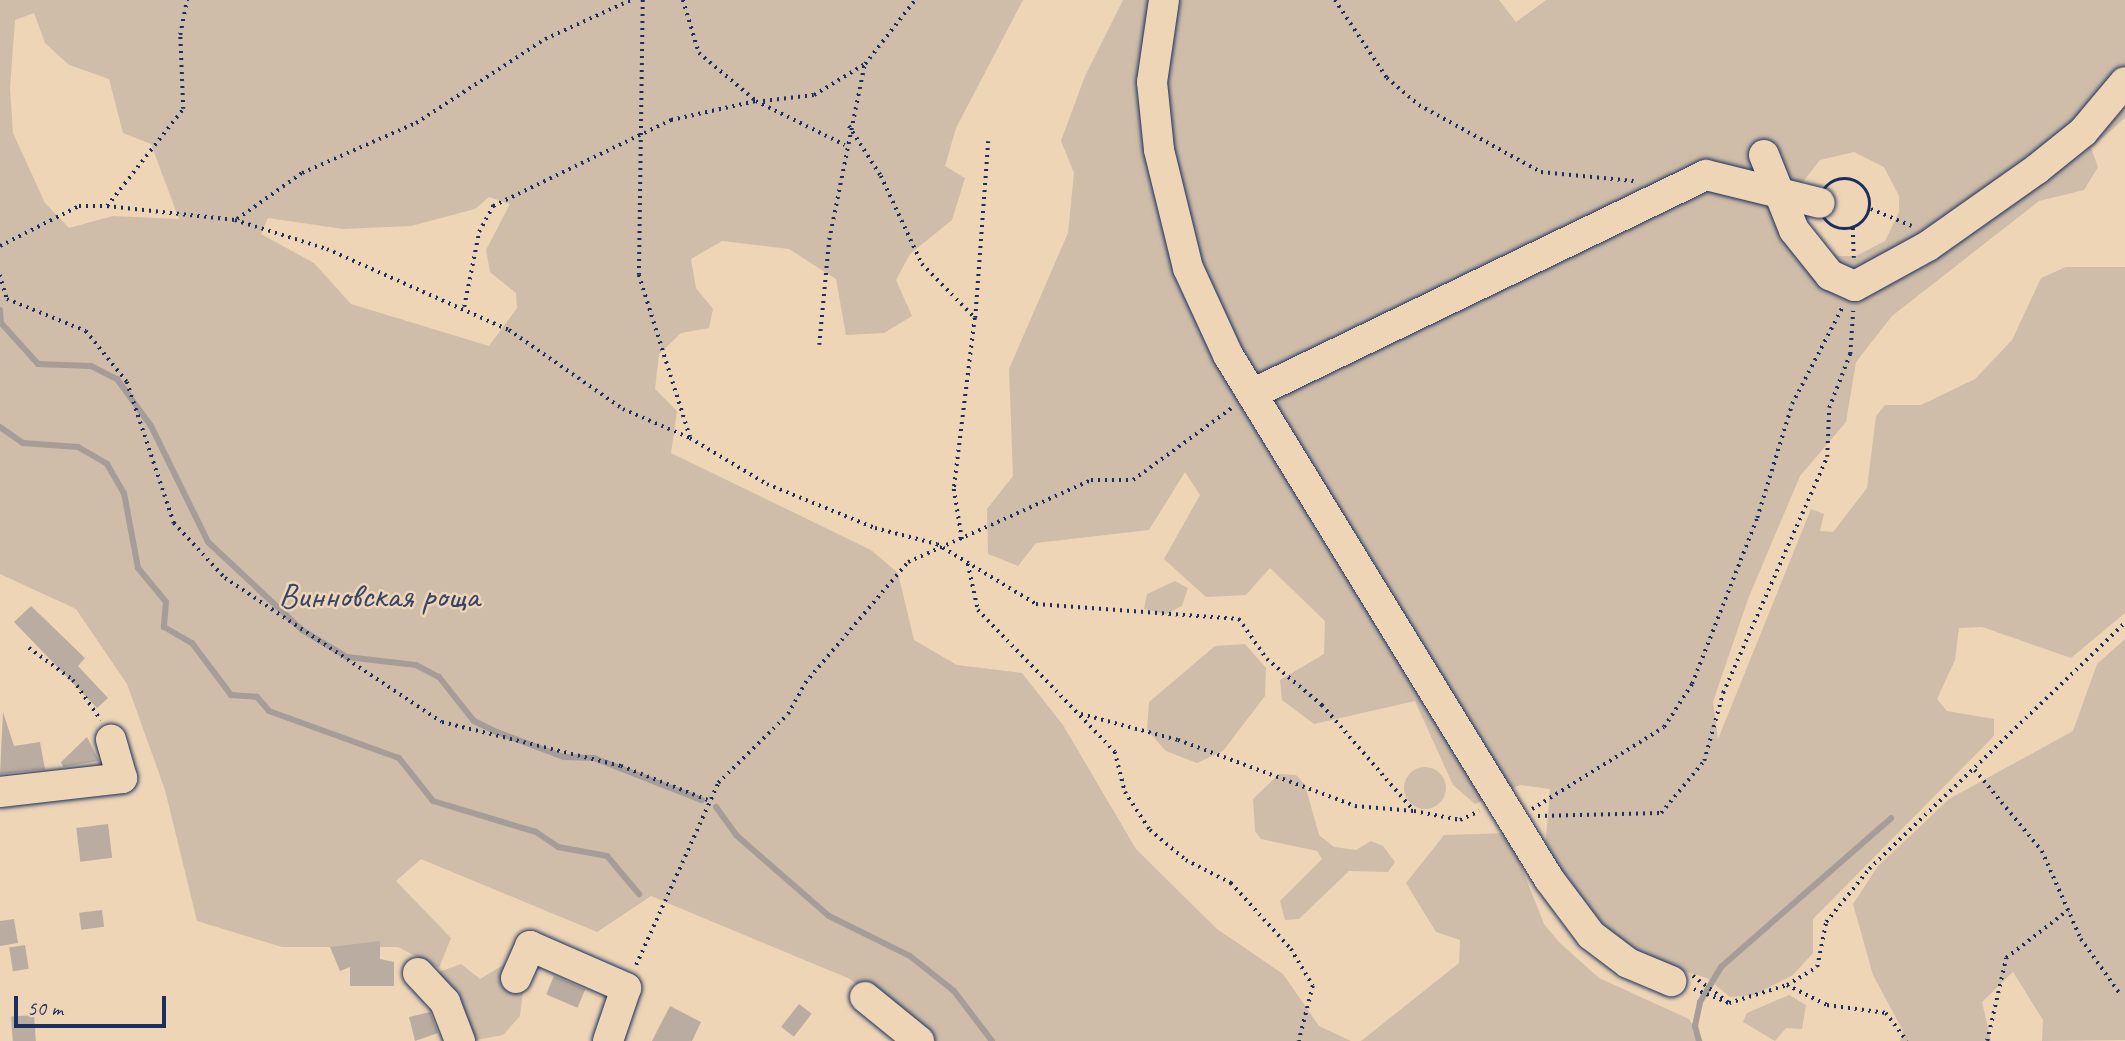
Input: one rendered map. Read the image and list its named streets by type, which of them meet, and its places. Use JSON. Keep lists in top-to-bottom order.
{
  "parks": ["Винновская роща"],
  "scale_bar": "50 m"
}
